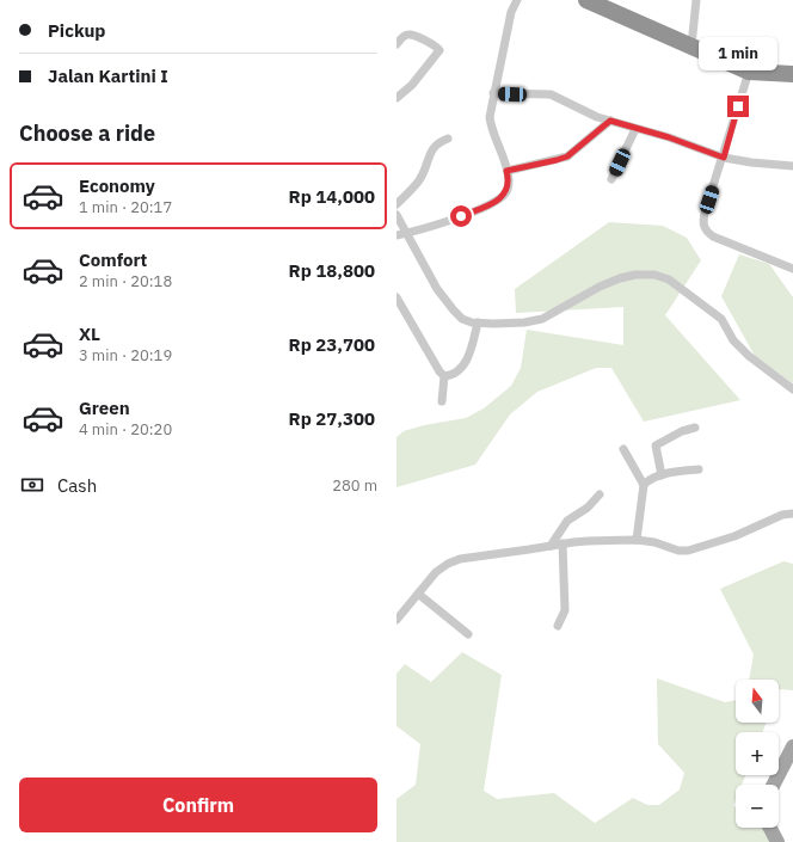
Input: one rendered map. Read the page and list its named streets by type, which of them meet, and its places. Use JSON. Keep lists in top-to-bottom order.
{
  "north": "top",
  "page": {
    "banner": ["Pickup", "Jalan Kartini I"],
    "bubble": "1 min",
    "heading": "Choose a ride",
    "list": [
      {
        "name": "Economy",
        "note": "1 min · 20:17",
        "value": "Rp 14,000"
      },
      {
        "name": "Comfort",
        "note": "2 min · 20:18",
        "value": "Rp 18,800"
      },
      {
        "name": "XL",
        "note": "3 min · 20:19",
        "value": "Rp 23,700"
      },
      {
        "name": "Green",
        "note": "4 min · 20:20",
        "value": "Rp 27,300"
      }
    ],
    "pay": ["Cash", "280 m"],
    "map_buttons": ["+", "−"],
    "buttons": "Confirm"
  }
}
